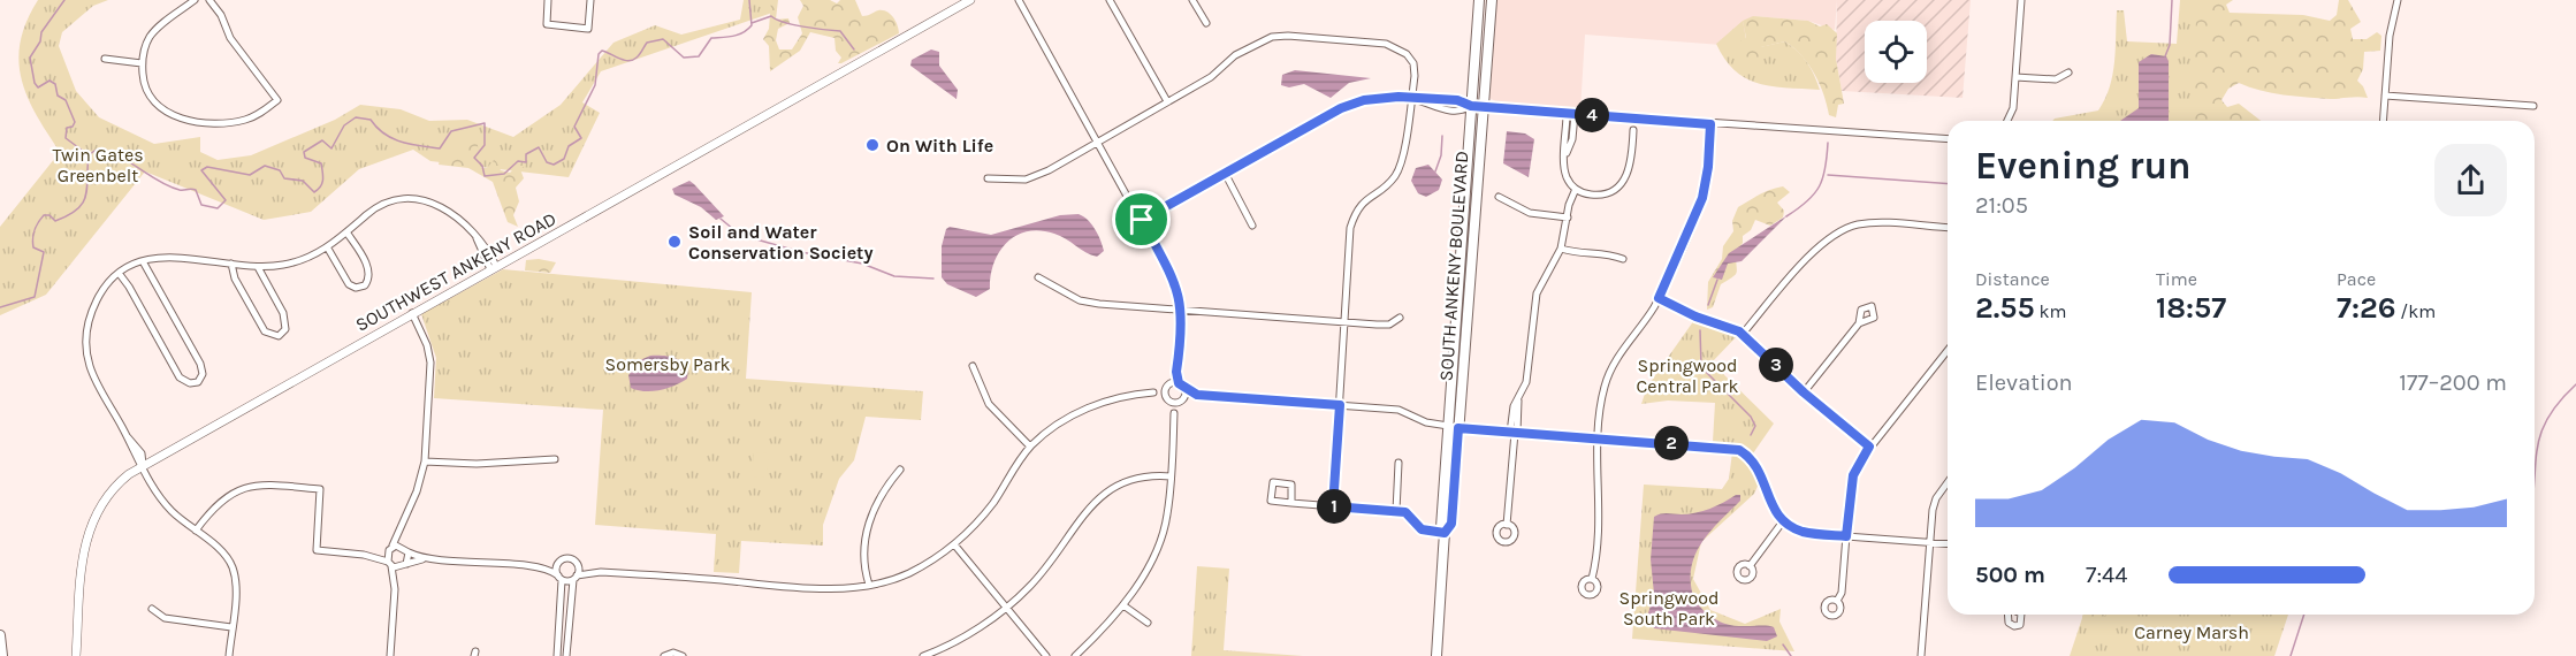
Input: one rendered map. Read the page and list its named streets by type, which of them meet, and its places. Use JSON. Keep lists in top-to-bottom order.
{
  "streets": {
    "main road": ["SOUTH ANKENY BOULEVARD"],
    "street": ["SOUTHWEST ANKENY ROAD"]
  },
  "parks": [
    "Twin Gates Greenbelt",
    "Somersby Park",
    "Springwood Central Park",
    "Springwood South Park",
    "Carney Marsh"
  ],
  "places": ["On With Life", "Soil and Water Conservation Society"],
  "page": {
    "pins": [
      "4",
      "3",
      "2",
      "1"
    ],
    "heading": ["Evening run", "21:05"],
    "stats": [
      ["Distance", "2.55 km"],
      ["Time", "18:57"],
      ["Pace", "7:26 /km"]
    ],
    "chart": ["Elevation", "177–200 m"],
    "list": [
      {
        "name": "500 m",
        "note": "7:44"
      }
    ]
  }
}
